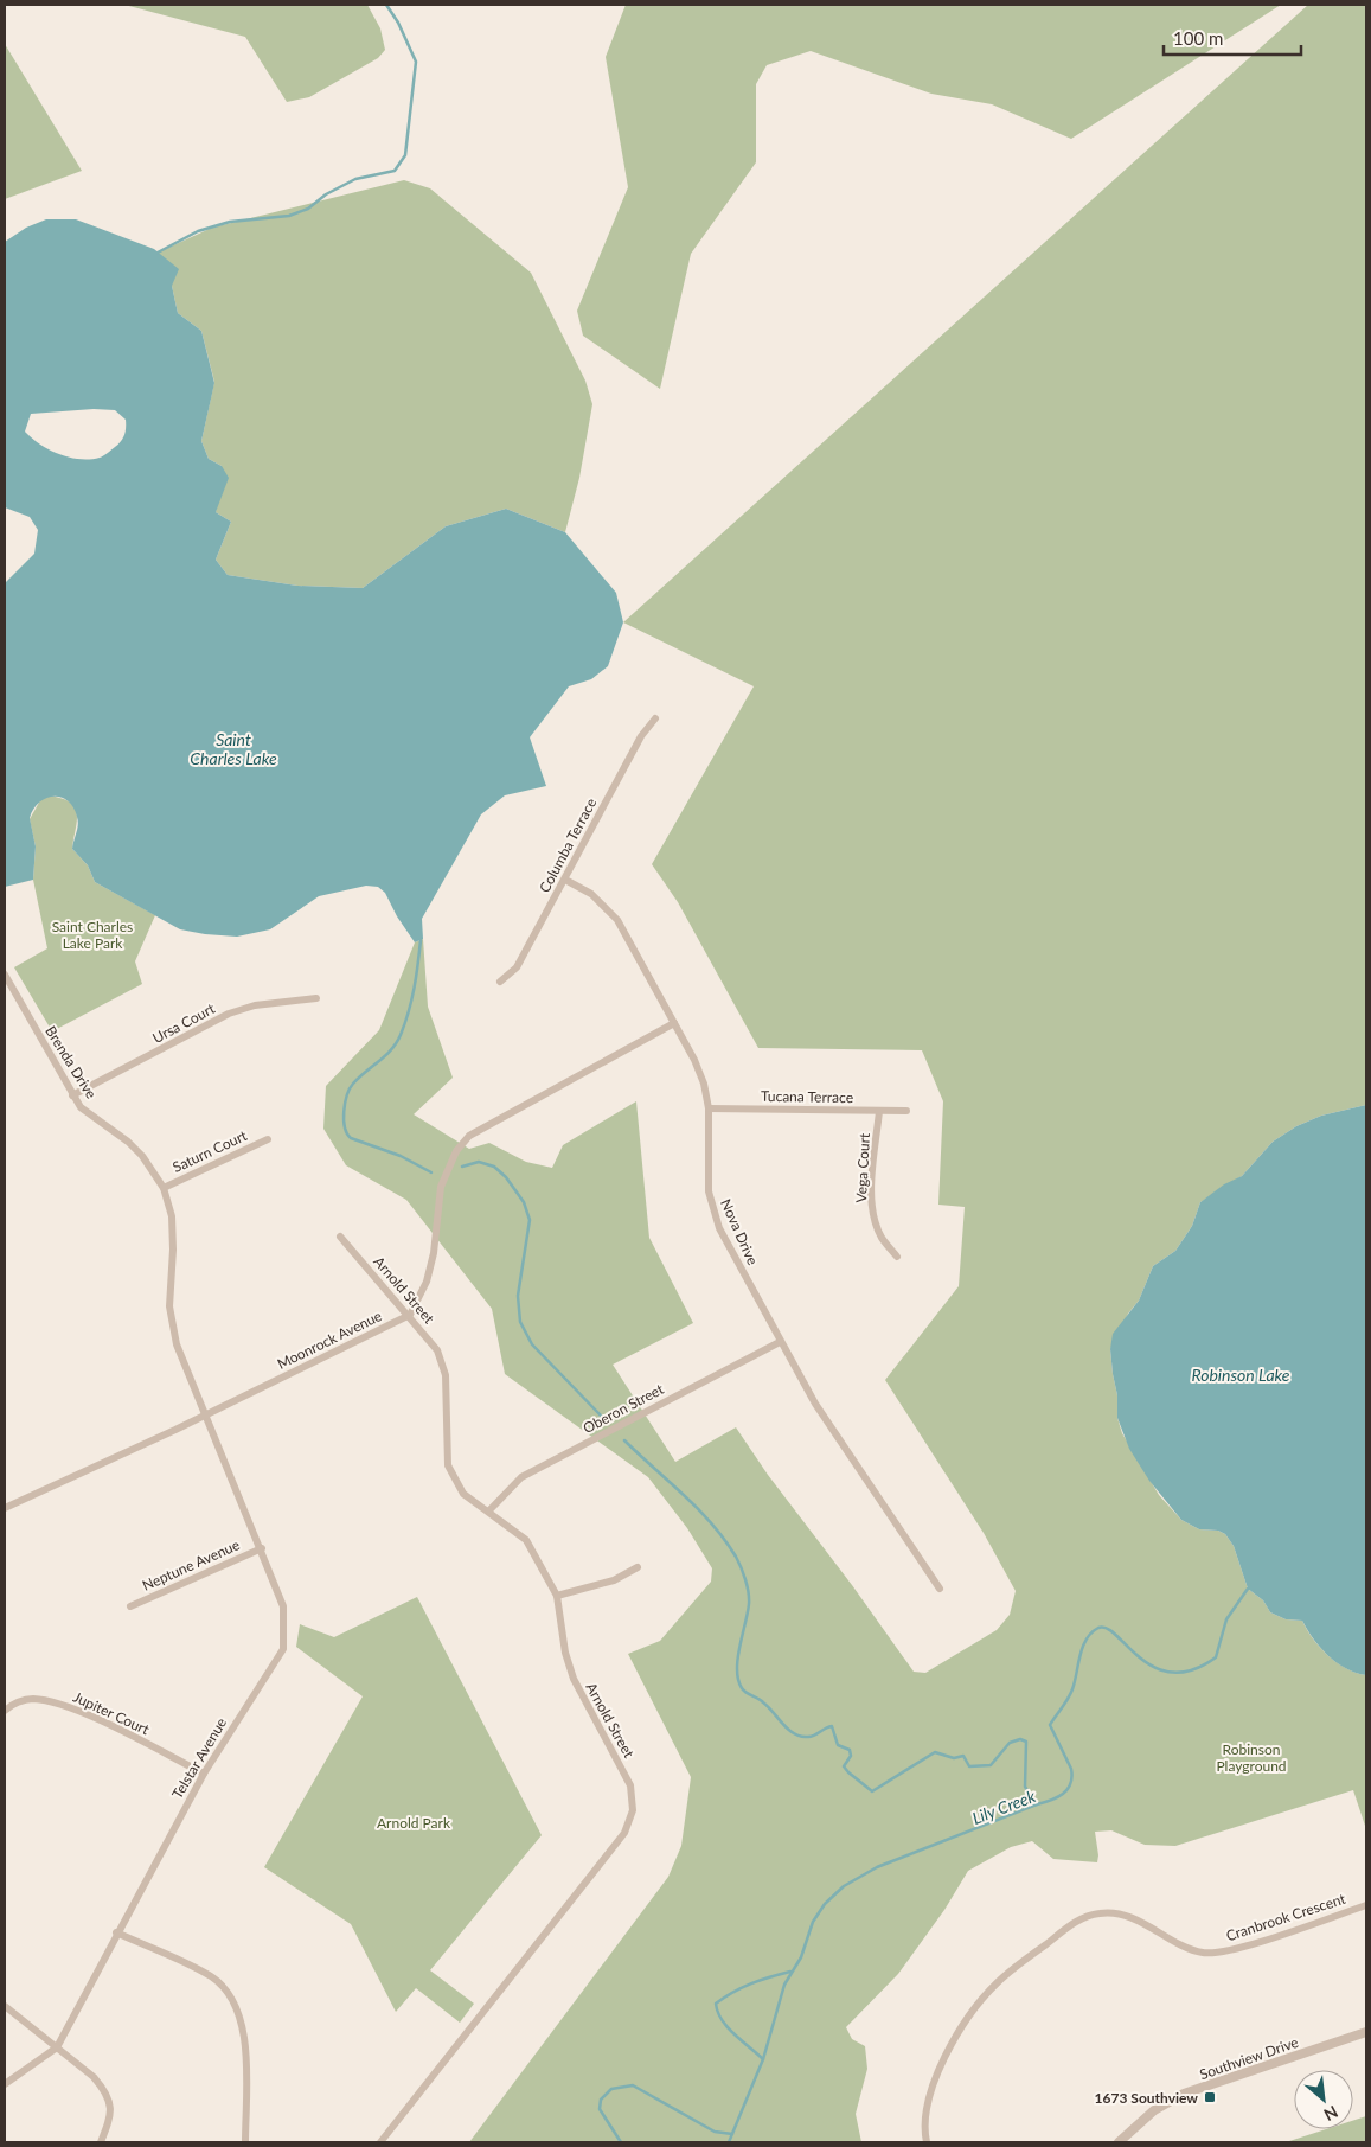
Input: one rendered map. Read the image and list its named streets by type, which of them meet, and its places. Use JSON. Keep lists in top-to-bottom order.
{
  "streets": {
    "street": [
      "Columba Terrace",
      "Ursa Court",
      "Brenda Drive",
      "Tucana Terrace",
      "Saturn Court",
      "Vega Court",
      "Nova Drive",
      "Arnold Street",
      "Moonrock Avenue",
      "Oberon Street",
      "Neptune Avenue",
      "Jupiter Court",
      "Telstar Avenue",
      "Cranbrook Crescent",
      "Southview Drive"
    ]
  },
  "crossings": [
    ["Columba Terrace", "Nova Drive"],
    ["Ursa Court", "Brenda Drive"],
    ["Brenda Drive", "Saturn Court"],
    ["Brenda Drive", "Moonrock Avenue"],
    ["Brenda Drive", "Telstar Avenue"],
    ["Tucana Terrace", "Vega Court"],
    ["Tucana Terrace", "Nova Drive"],
    ["Nova Drive", "Oberon Street"],
    ["Arnold Street", "Moonrock Avenue"],
    ["Arnold Street", "Oberon Street"],
    ["Moonrock Avenue", "Telstar Avenue"],
    ["Neptune Avenue", "Telstar Avenue"],
    ["Jupiter Court", "Telstar Avenue"]
  ],
  "water": ["Saint Charles Lake", "Robinson Lake", "Lily Creek"],
  "parks": ["Saint Charles Lake Park", "Robinson Playground", "Arnold Park"],
  "places": {
    "transit": ["1673 Southview"]
  },
  "scale_bar": "100 m",
  "north": "bottom right"
}
